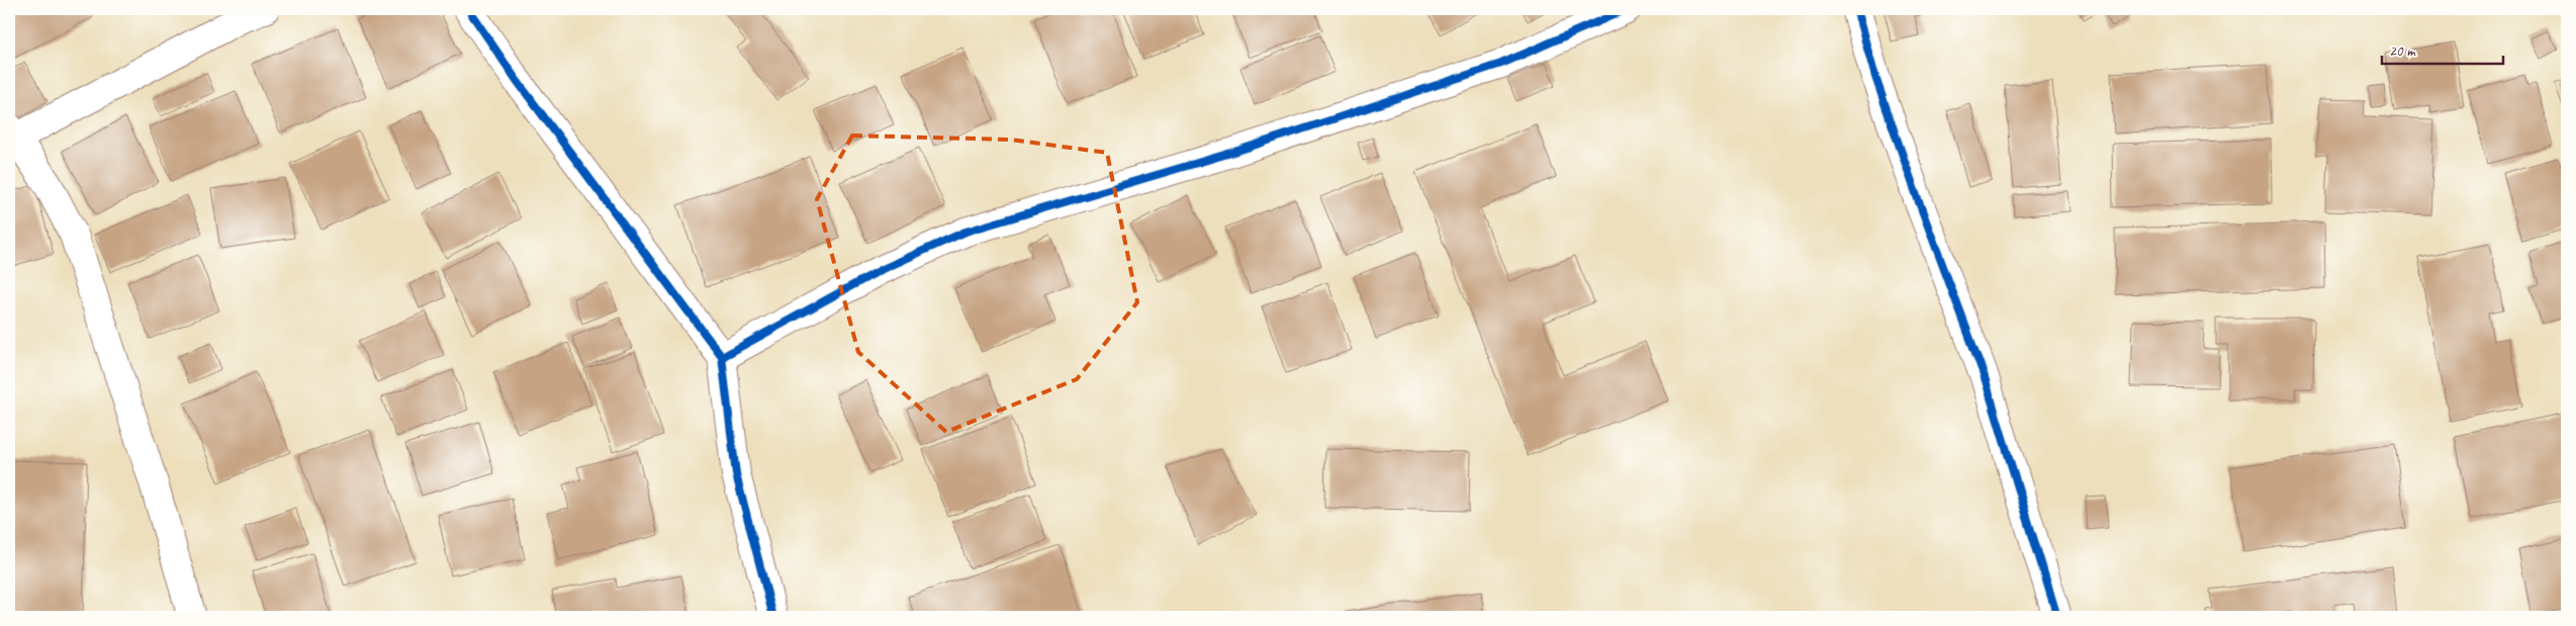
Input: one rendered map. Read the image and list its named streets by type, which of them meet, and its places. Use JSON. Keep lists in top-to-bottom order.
{
  "scale_bar": "20 m"
}
